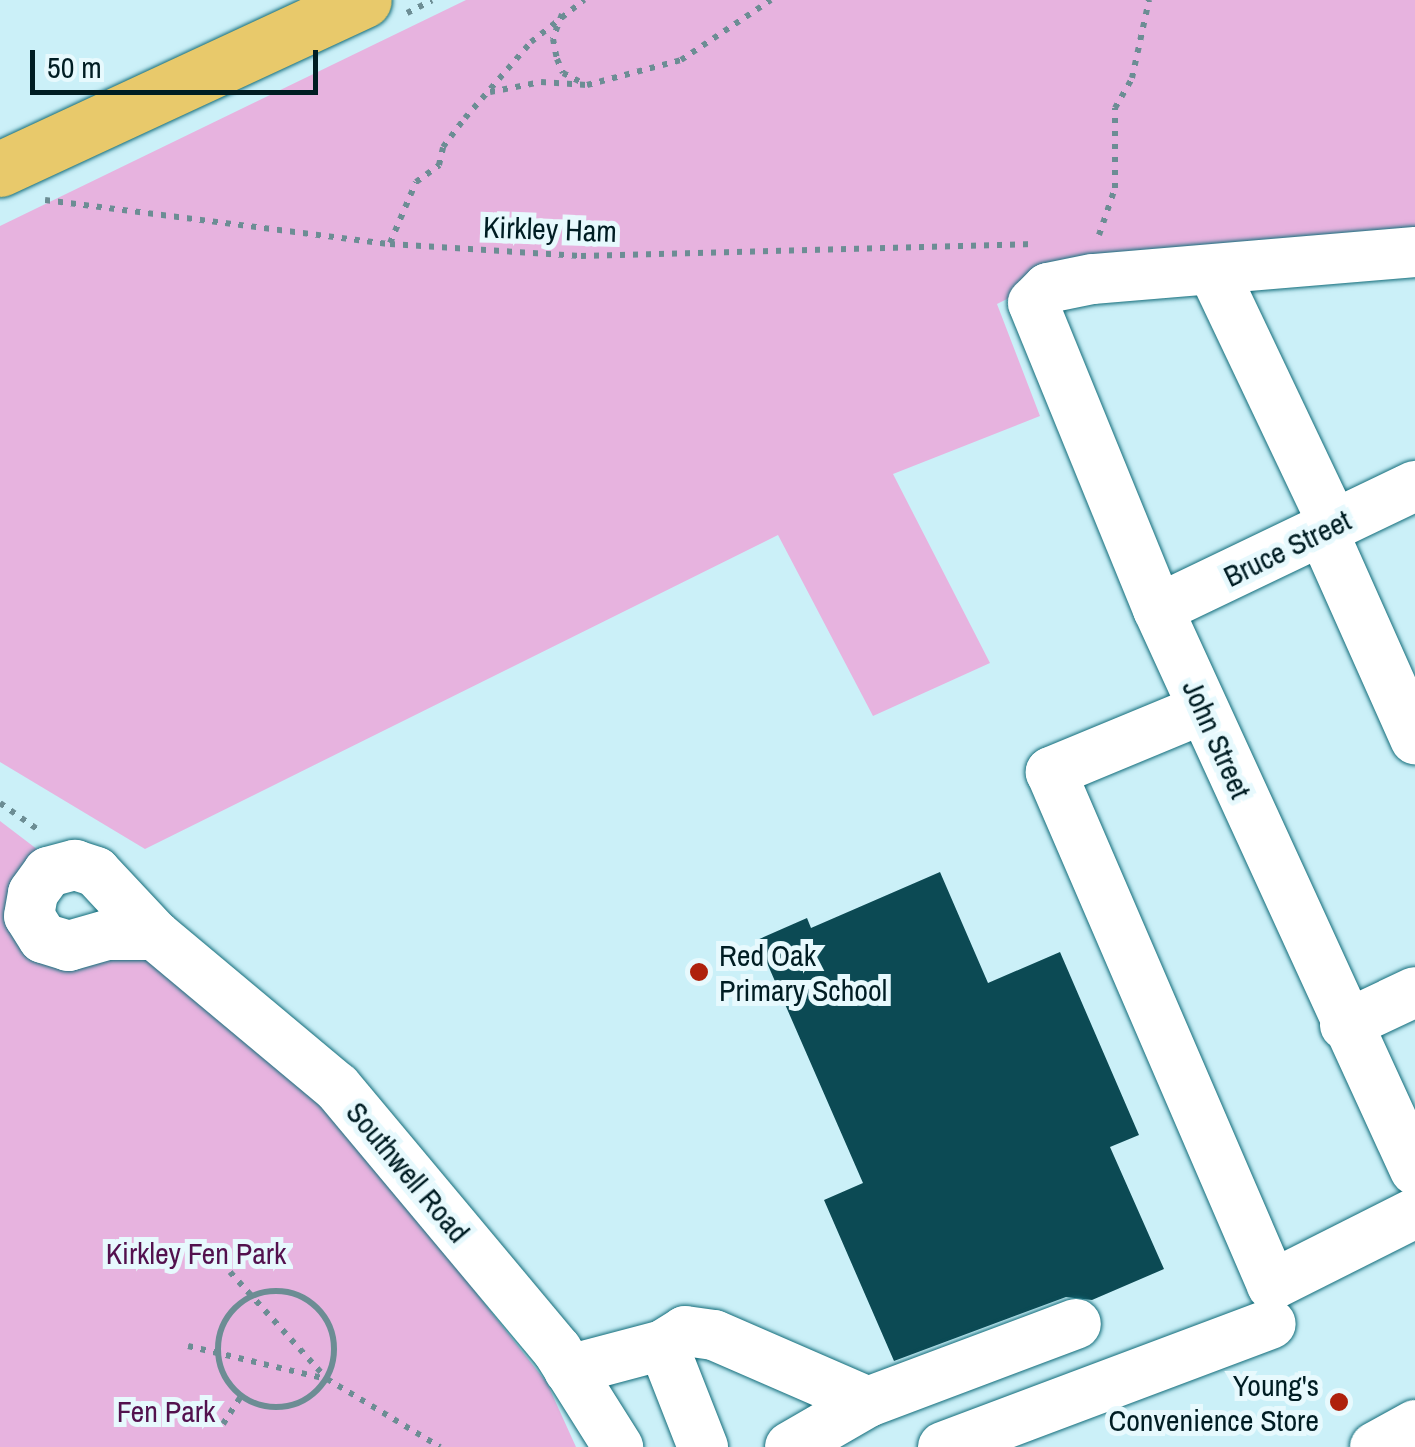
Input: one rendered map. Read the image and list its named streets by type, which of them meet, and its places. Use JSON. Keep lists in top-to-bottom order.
{
  "streets": {
    "street": ["Bruce Street", "John Street", "Southwell Road"],
    "path": ["Kirkley Ham"]
  },
  "crossings": [
    ["Bruce Street", "John Street"]
  ],
  "parks": ["Kirkley Fen Park", "Fen Park"],
  "places": ["Red Oak Primary School", "Young's Convenience Store"],
  "scale_bar": "50 m"
}
